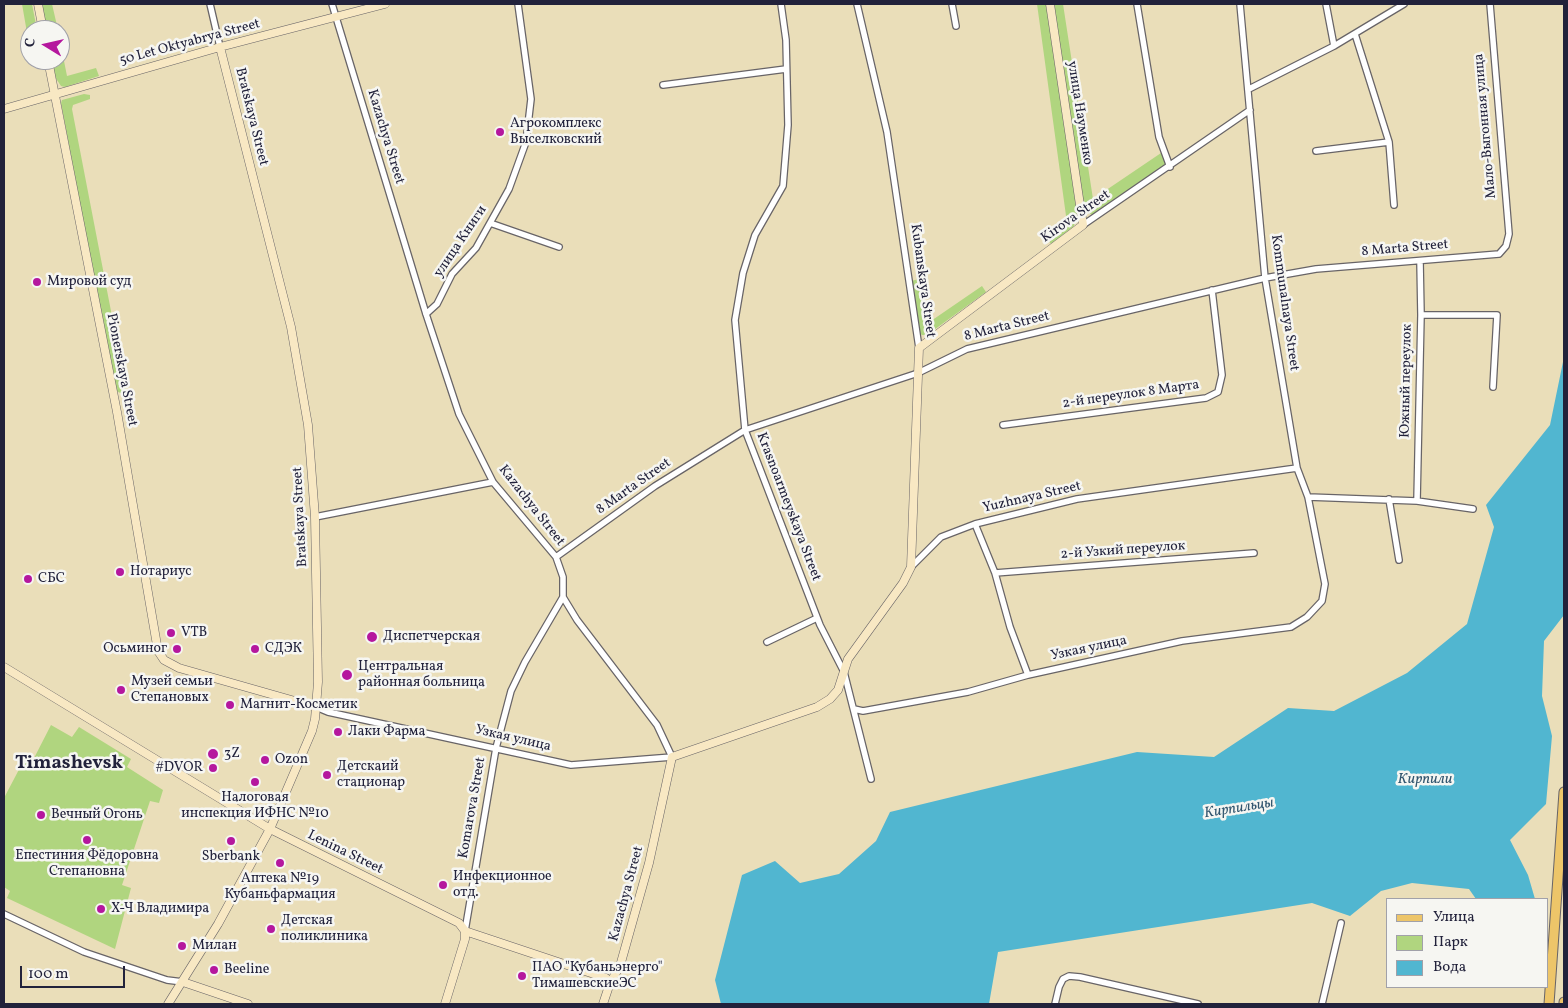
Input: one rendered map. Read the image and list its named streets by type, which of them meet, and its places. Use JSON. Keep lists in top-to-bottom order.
{
  "streets": {
    "main road": [
      "50 Let Oktyabrya Street",
      "улица Науменко",
      "Bratskaya Street",
      "Kazachya Street",
      "Kirova Street",
      "Kubanskaya Street",
      "Pionerskaya Street",
      "Yuzhnaya Street",
      "Узкая улица",
      "Komarova Street",
      "Lenina Street"
    ],
    "street": [
      "Мало-Выгонная улица",
      "улица Книги",
      "8 Marta Street",
      "Kommunalnaya Street",
      "Южный переулок",
      "2-й переулок 8 Марта",
      "Krasnoarmeyskaya Street",
      "2-й Узкий переулок"
    ]
  },
  "crossings": [
    ["50 Let Oktyabrya Street", "Bratskaya Street"],
    ["50 Let Oktyabrya Street", "Kazachya Street"],
    ["50 Let Oktyabrya Street", "Pionerskaya Street"],
    ["улица Науменко", "Kirova Street"],
    ["Bratskaya Street", "Узкая улица"],
    ["Bratskaya Street", "Lenina Street"],
    ["Мало-Выгонная улица", "8 Marta Street"],
    ["Kazachya Street", "улица Книги"],
    ["Kazachya Street", "8 Marta Street"],
    ["Kazachya Street", "Узкая улица"],
    ["Kazachya Street", "Komarova Street"],
    ["Kazachya Street", "Lenina Street"],
    ["Kirova Street", "Kubanskaya Street"],
    ["Kirova Street", "Kommunalnaya Street"],
    ["8 Marta Street", "Kubanskaya Street"],
    ["8 Marta Street", "Kommunalnaya Street"],
    ["8 Marta Street", "Южный переулок"],
    ["8 Marta Street", "2-й переулок 8 Марта"],
    ["8 Marta Street", "Krasnoarmeyskaya Street"],
    ["Kubanskaya Street", "Yuzhnaya Street"],
    ["Kommunalnaya Street", "Yuzhnaya Street"],
    ["Kommunalnaya Street", "Узкая улица"],
    ["Pionerskaya Street", "Узкая улица"],
    ["Yuzhnaya Street", "Krasnoarmeyskaya Street"],
    ["Yuzhnaya Street", "Узкая улица"],
    ["Krasnoarmeyskaya Street", "Узкая улица"],
    ["Узкая улица", "Komarova Street"],
    ["Komarova Street", "Lenina Street"]
  ],
  "districts": ["Timashevsk"],
  "water": ["Кирпили", "Кирпильцы"],
  "places": [
    "Агрокомплекс Выселковский",
    "Мировой суд",
    "Нотариус",
    "СБС",
    "VTB",
    "Диспетчерская",
    "Осьминог",
    "СДЭК",
    "Центральная районная больница",
    "Музей семьи Степановых",
    "Магнит-Косметик",
    "Лаки Фарма",
    "3Z",
    "Ozon",
    "#DVOR",
    "Детскаий стационар",
    "Налоговая инспекция ИФНС №10",
    "Вечный Огонь",
    "Епестиния Фёдоровна Степановна",
    "Sberbank",
    "Аптека №19 Кубаньфармация",
    "Инфекционное отд.",
    "Х-Ч Владимира",
    "Детская поликлиника",
    "Милан",
    "Beeline",
    "ПАО \"Кубаньэнерго\" ТимашевскиеЭС"
  ],
  "legend": ["Улица", "Парк", "Вода"],
  "scale_bar": "100 m",
  "north": "left"
}
